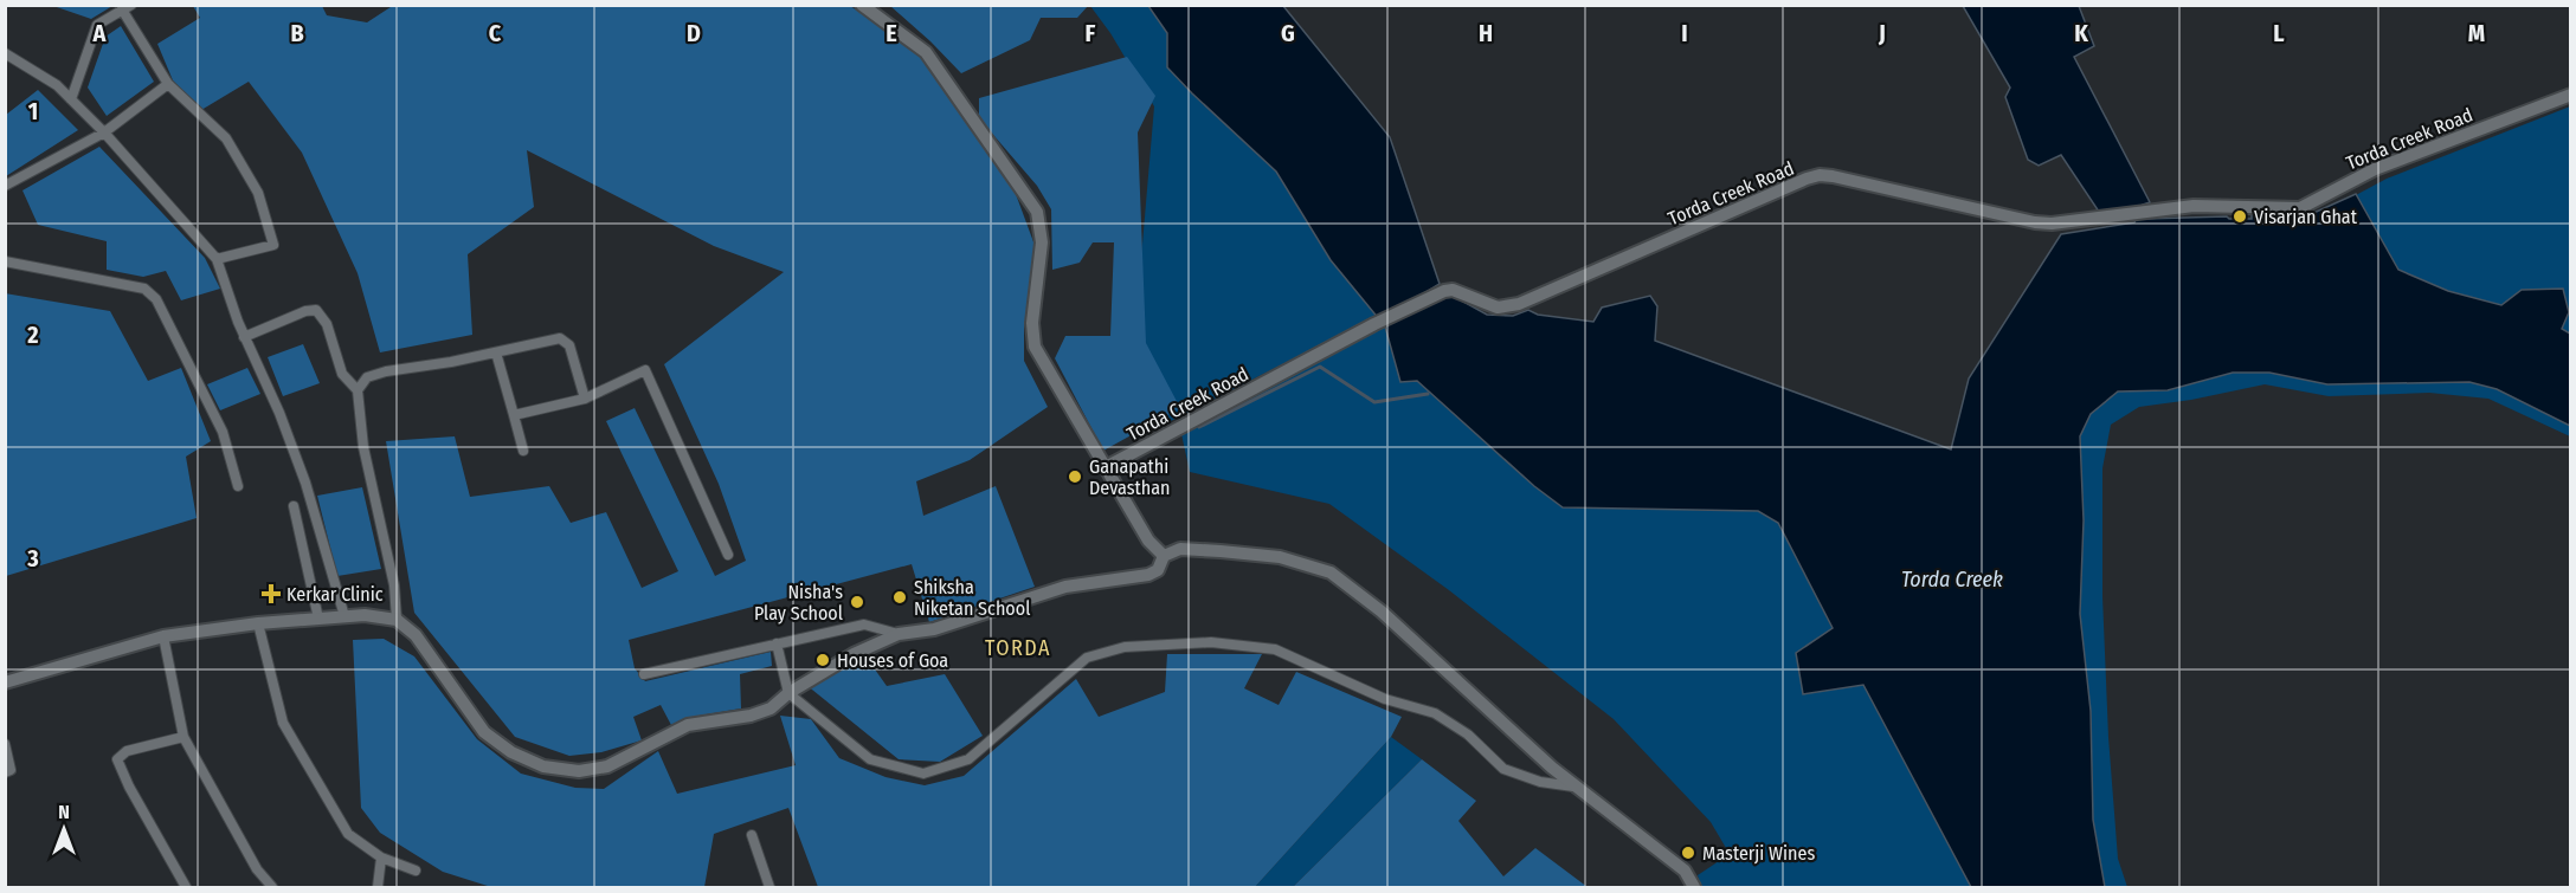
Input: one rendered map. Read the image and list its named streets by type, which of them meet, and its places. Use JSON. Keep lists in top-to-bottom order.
{
  "streets": {
    "street": ["Torda Creek Road"]
  },
  "districts": ["TORDA"],
  "water": ["Torda Creek"],
  "places": {
    "other": [
      "Visarjan Ghat",
      "Ganapathi Devasthan",
      "Shiksha Niketan School",
      "Nisha's Play School",
      "Houses of Goa",
      "Masterji Wines"
    ],
    "health": ["Kerkar Clinic"]
  },
  "north": "top",
  "grid": {
    "columns": [
      "A",
      "B",
      "C",
      "D",
      "E",
      "F",
      "G",
      "H",
      "I",
      "J",
      "K",
      "L",
      "M"
    ],
    "rows": ["1", "2", "3"]
  }
}
